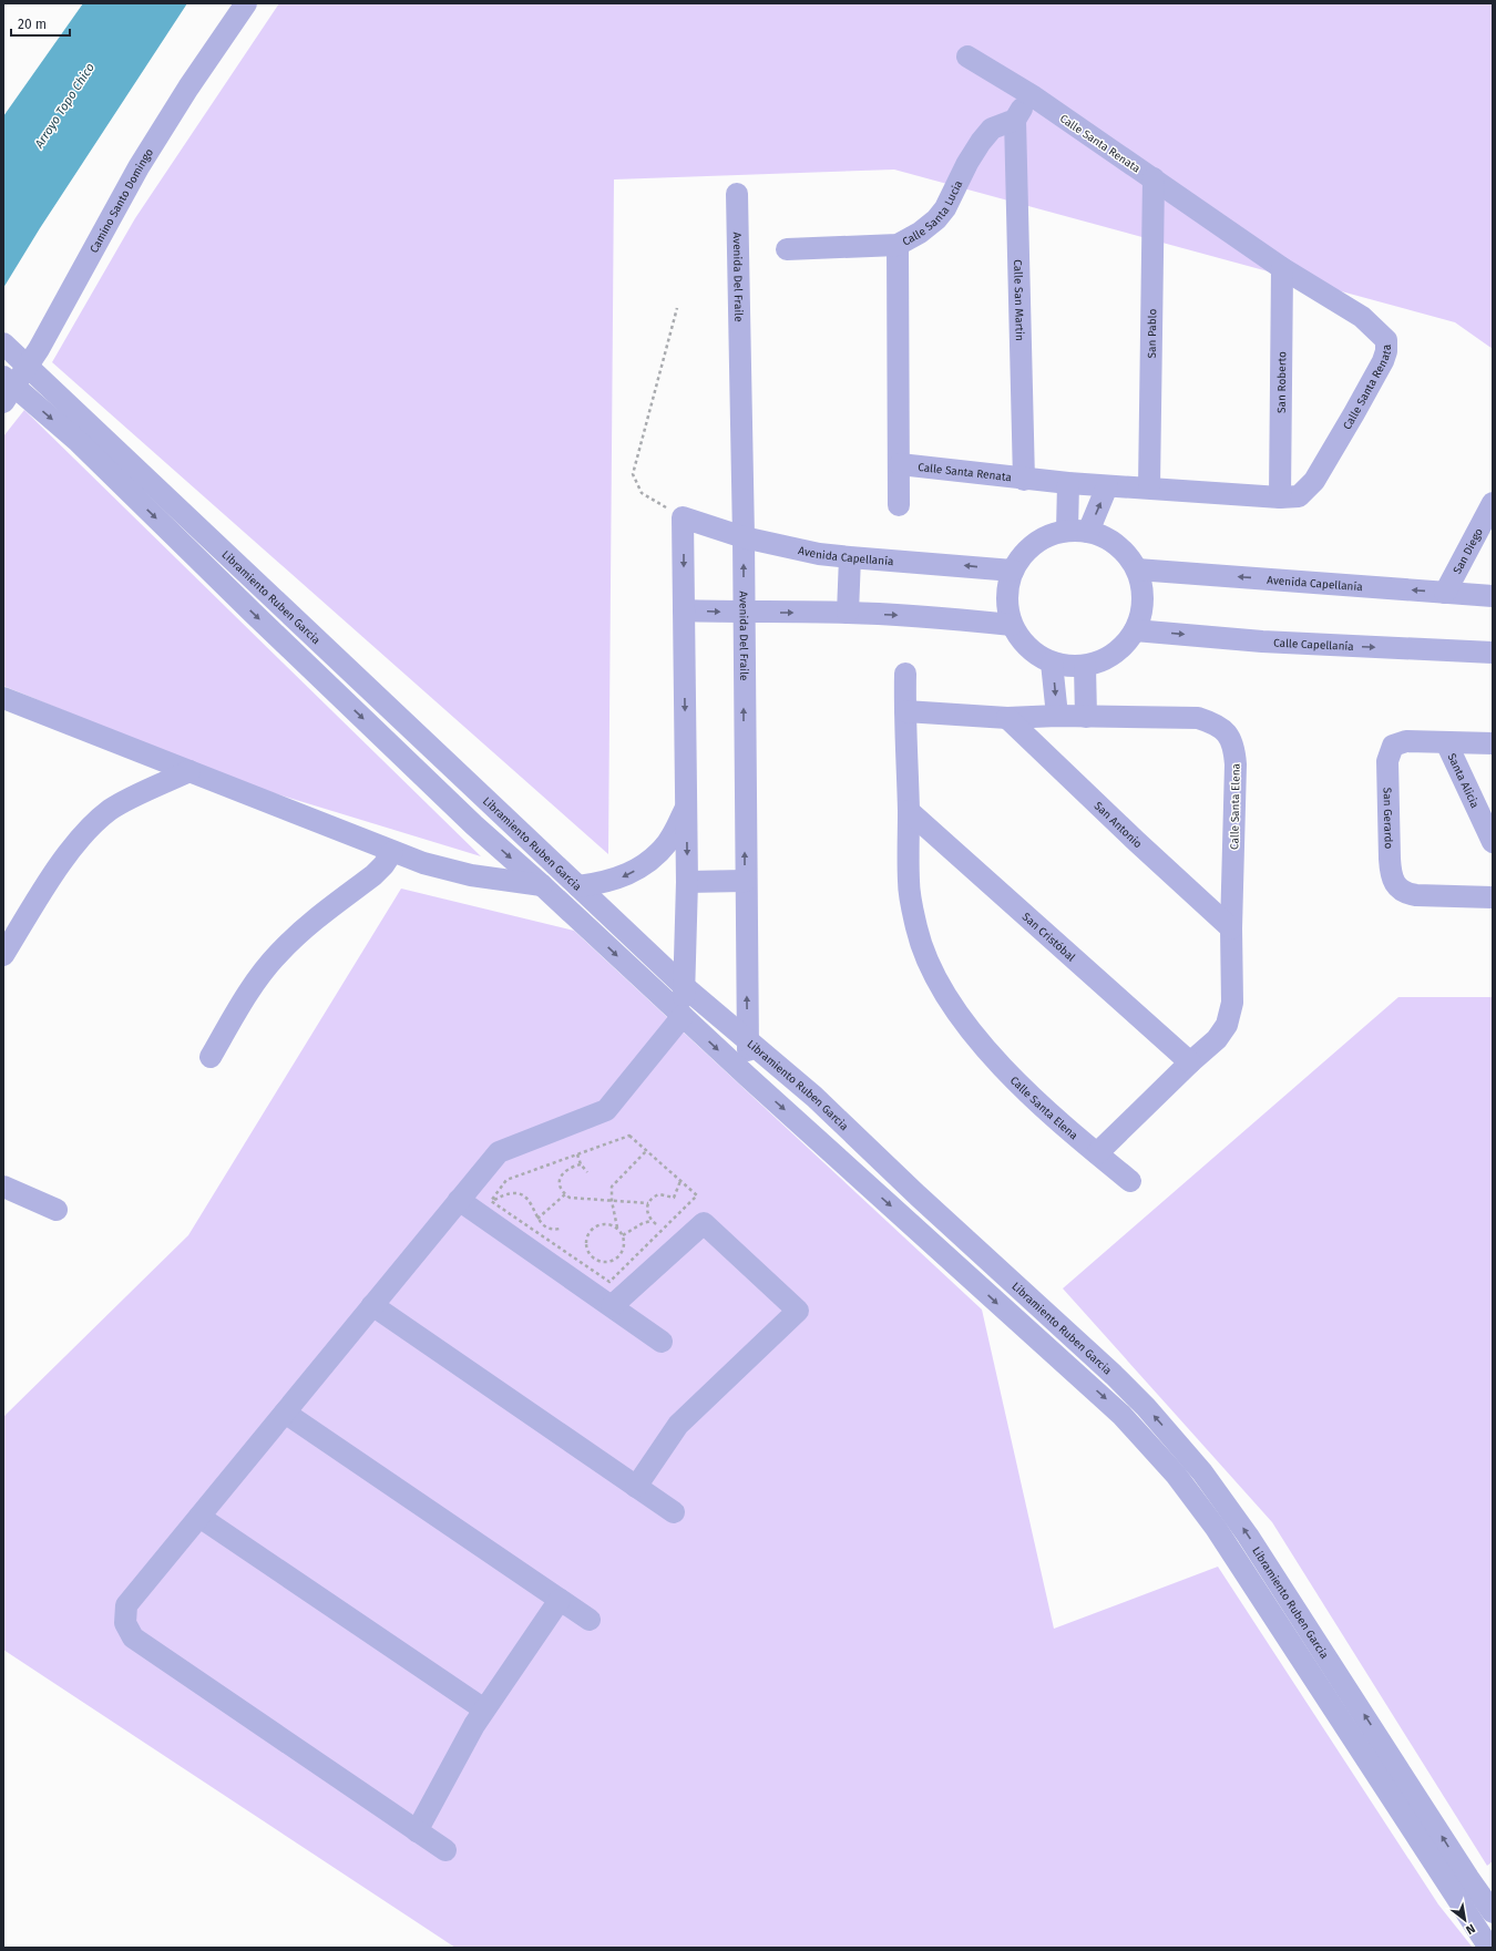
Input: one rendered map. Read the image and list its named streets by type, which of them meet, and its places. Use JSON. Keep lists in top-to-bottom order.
{
  "streets": {
    "street": [
      "Calle Santa Renata",
      "Camino Santo Domingo",
      "Calle Santa Lucia",
      "Avenida Del Fraile",
      "Calle San Martin",
      "San Pablo",
      "San Roberto",
      "San Diego",
      "Avenida Capellanía",
      "Libramiento Ruben Garcia",
      "Calle Capellanía",
      "Santa Alicia",
      "Calle Santa Elena",
      "San Gerardo",
      "San Antonio",
      "San Cristóbal"
    ]
  },
  "crossings": [
    ["Calle Santa Renata", "Calle San Martin"],
    ["Calle Santa Renata", "San Pablo"],
    ["Calle Santa Renata", "San Roberto"],
    ["Camino Santo Domingo", "Libramiento Ruben Garcia"],
    ["Calle Santa Lucia", "Calle San Martin"],
    ["Avenida Del Fraile", "Avenida Capellanía"],
    ["Avenida Del Fraile", "Libramiento Ruben Garcia"],
    ["San Diego", "Avenida Capellanía"],
    ["Avenida Capellanía", "Calle Capellanía"],
    ["Santa Alicia", "San Gerardo"],
    ["Calle Santa Elena", "San Antonio"],
    ["Calle Santa Elena", "San Cristóbal"]
  ],
  "one_way": ["Calle Capellanía"],
  "water": ["Arroyo Topo Chico"],
  "scale_bar": "20 m",
  "north": "bottom right"
}
